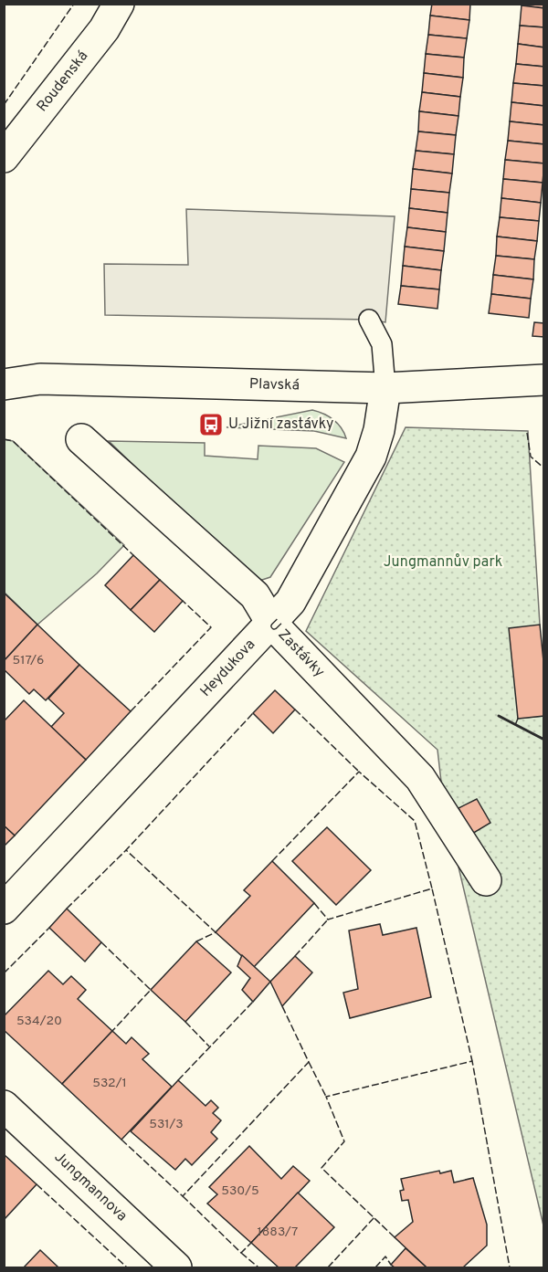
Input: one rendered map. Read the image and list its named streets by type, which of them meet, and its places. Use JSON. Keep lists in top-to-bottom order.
{
  "streets": {
    "street": [
      "Roudenská",
      "Plavská",
      "U Zastávky",
      "Heydukova",
      "Jungmannova"
    ]
  },
  "crossings": [
    ["Plavská", "Heydukova"],
    ["U Zastávky", "Heydukova"]
  ],
  "parks": ["Jungmannův park"],
  "places": {
    "bus stop": ["U Jižní zastávky"]
  },
  "house_numbers": [
    "517/6",
    "534/20",
    "532/1",
    "531/3",
    "530/5",
    "1883/7"
  ]
}
